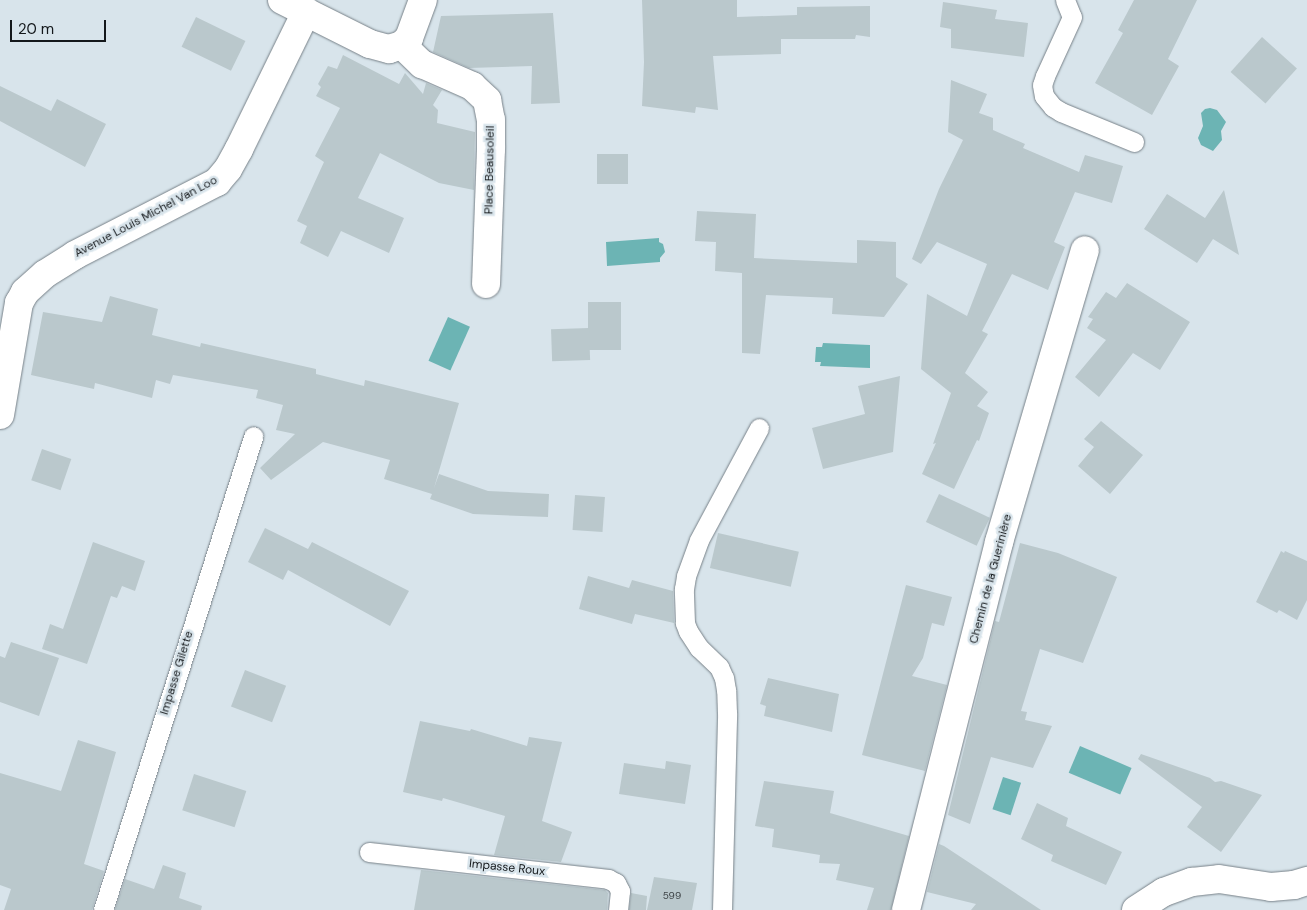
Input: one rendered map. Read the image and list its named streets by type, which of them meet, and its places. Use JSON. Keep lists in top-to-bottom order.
{
  "streets": {
    "street": ["Place Beausoleil", "Avenue Louis Michel Van Loo", "Chemin de la Guerinière"],
    "lane": ["Impasse Gilette", "Impasse Roux"]
  },
  "house_numbers": ["599"],
  "scale_bar": "20 m"
}
